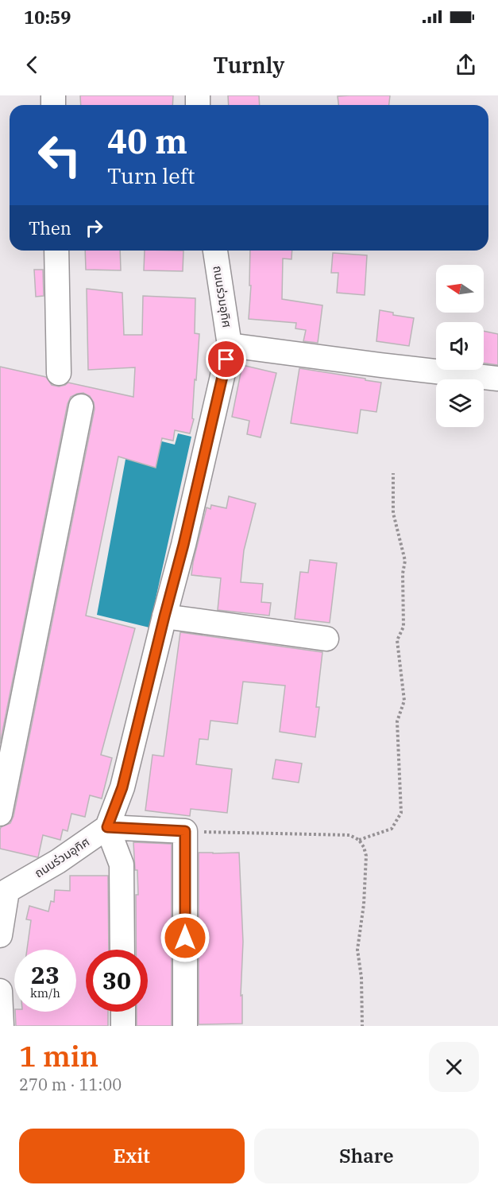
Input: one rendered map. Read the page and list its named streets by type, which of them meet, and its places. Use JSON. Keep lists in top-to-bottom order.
{
  "streets": {
    "street": ["ถนนร่วมอุทิศ"]
  },
  "north": "left",
  "page": {
    "status": "10:59",
    "header": "Turnly",
    "turn": ["40 m", "Turn left"],
    "then": "Then",
    "speed": "23 km/h",
    "limit": "30",
    "heading": ["1 min", "270 m · 11:00"],
    "buttons": ["Exit", "Share"]
  }
}
